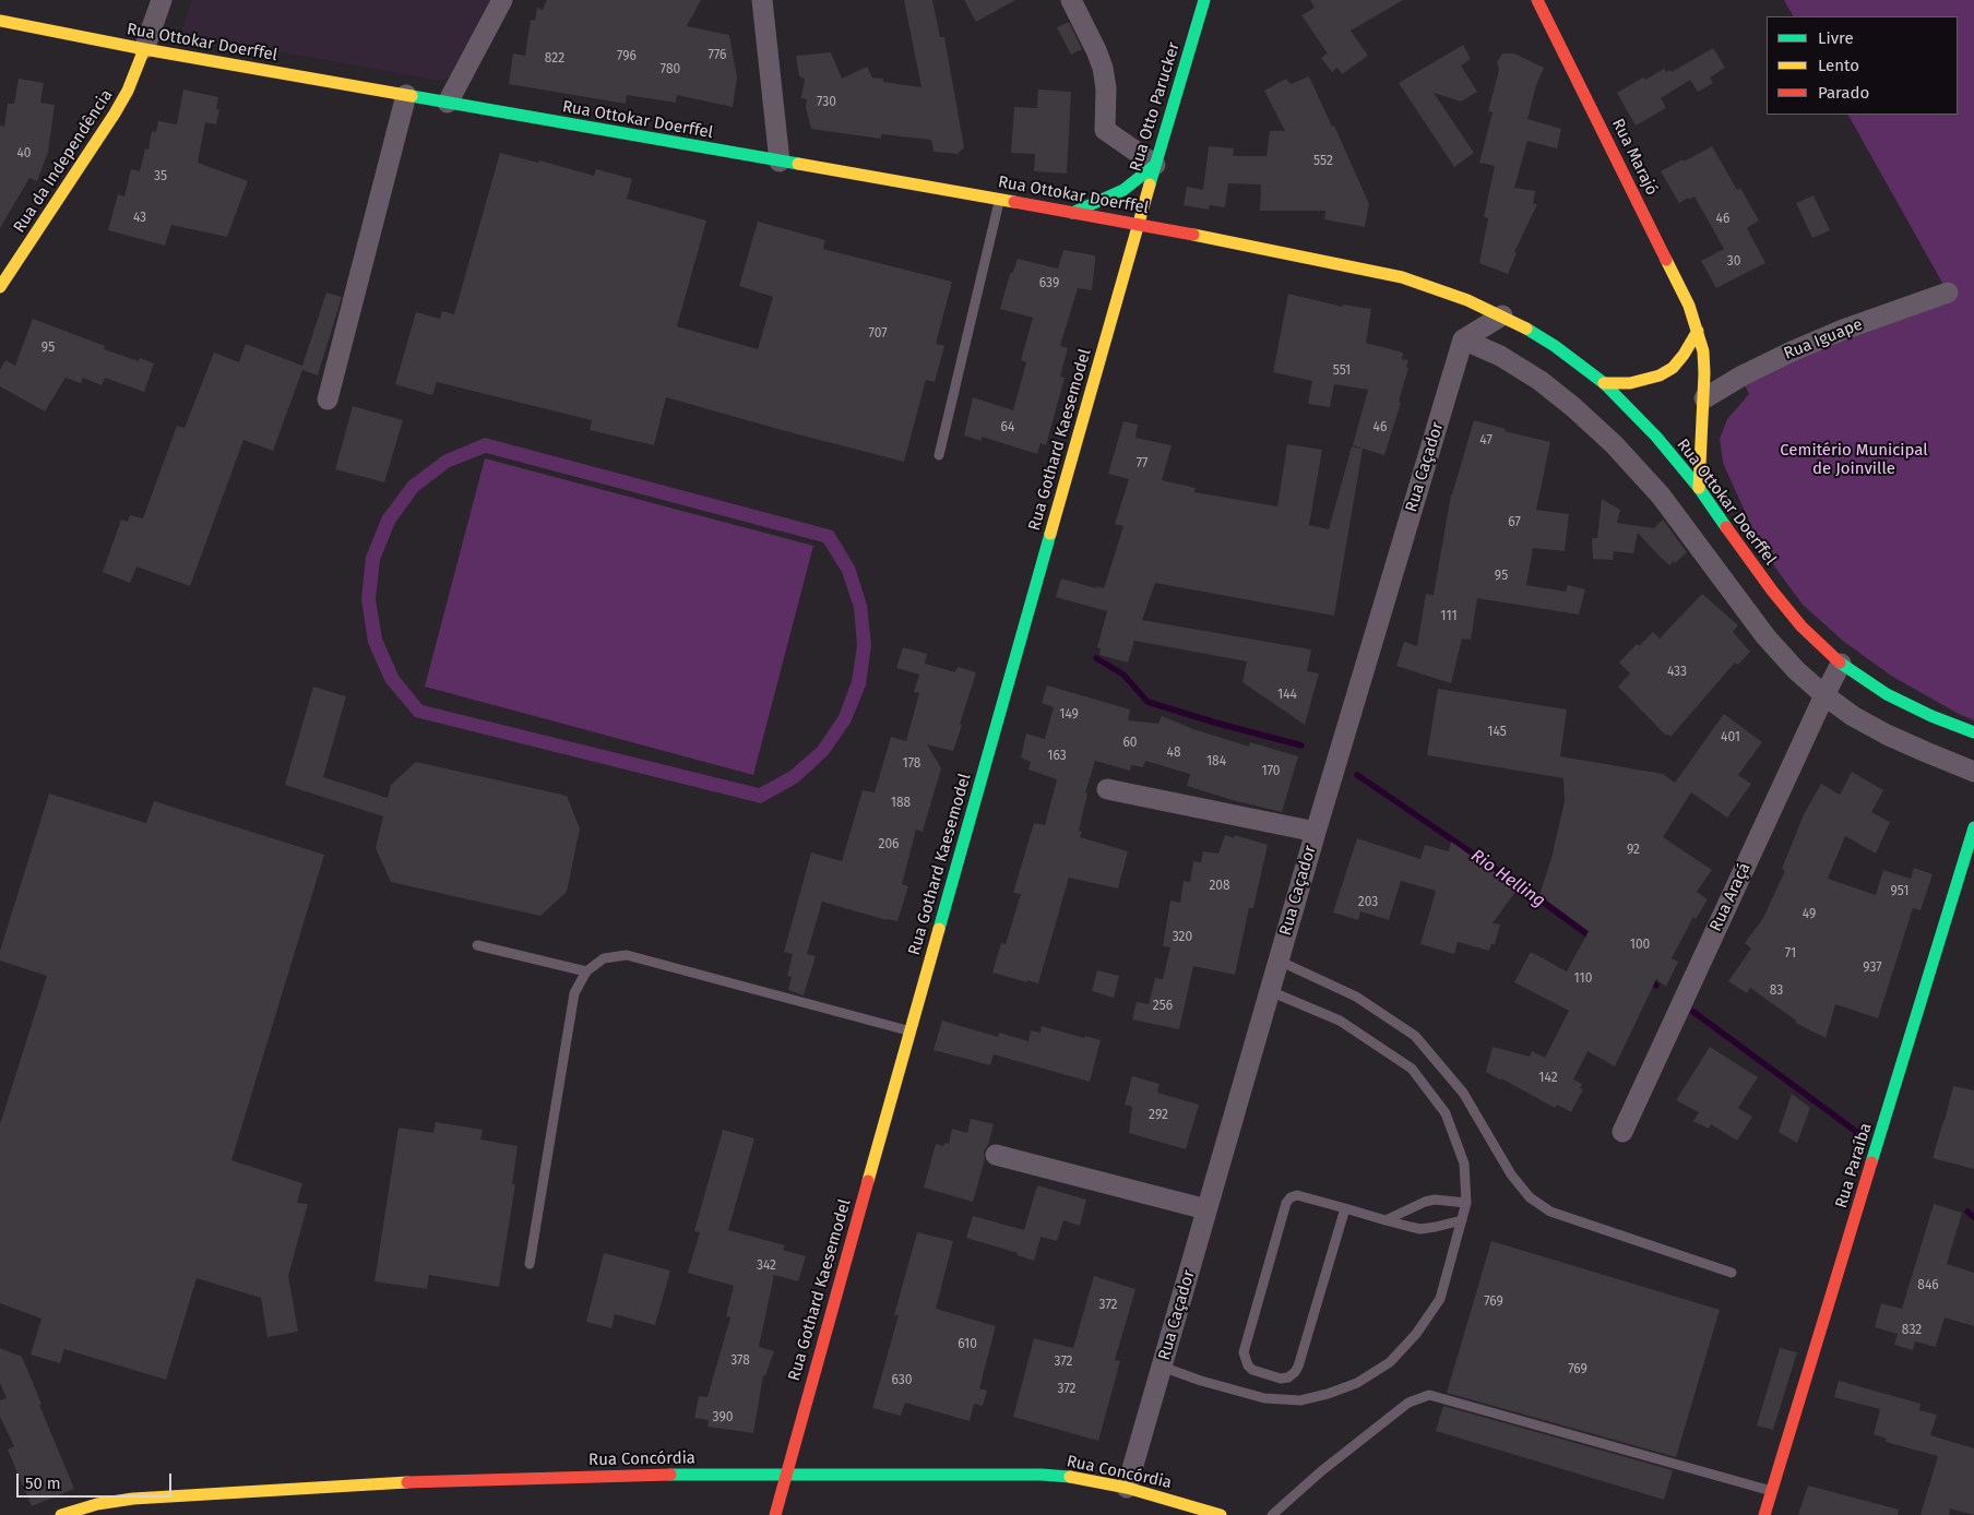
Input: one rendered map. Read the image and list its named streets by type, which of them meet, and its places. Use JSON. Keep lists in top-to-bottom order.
{
  "streets": {
    "main road": [
      "Rua Ottokar Doerffel",
      "Rua Otto Parucker",
      "Rua Marajó",
      "Rua da Independência",
      "Rua Gothard Kaesemodel",
      "Rua Paraíba",
      "Rua Concórdia"
    ],
    "street": ["Rua Iguape", "Rua Caçador", "Rua Araçá"]
  },
  "crossings": [
    ["Rua Ottokar Doerffel", "Rua Otto Parucker"],
    ["Rua Ottokar Doerffel", "Rua Marajó"],
    ["Rua Ottokar Doerffel", "Rua da Independência"],
    ["Rua Ottokar Doerffel", "Rua Gothard Kaesemodel"],
    ["Rua Ottokar Doerffel", "Rua Araçá"],
    ["Rua Otto Parucker", "Rua Gothard Kaesemodel"],
    ["Rua Marajó", "Rua Iguape"],
    ["Rua Gothard Kaesemodel", "Rua Concórdia"],
    ["Rua Caçador", "Rua Concórdia"]
  ],
  "water": ["Rio Helling"],
  "parks": ["Cemitério Municipal de Joinville"],
  "house_numbers": [
    "776",
    "796",
    "822",
    "780",
    "730",
    "40",
    "552",
    "35",
    "43",
    "46",
    "30",
    "639",
    "707",
    "95",
    "551",
    "64",
    "46",
    "47",
    "77",
    "67",
    "95",
    "111",
    "433",
    "144",
    "149",
    "145",
    "401",
    "60",
    "48",
    "163",
    "184",
    "178",
    "170",
    "188",
    "206",
    "92",
    "208",
    "951",
    "203",
    "49",
    "320",
    "100",
    "71",
    "937",
    "110",
    "83",
    "256",
    "142",
    "292",
    "342",
    "846",
    "769",
    "372",
    "832",
    "610",
    "378",
    "372",
    "769",
    "630",
    "372",
    "390"
  ],
  "legend": ["Livre", "Lento", "Parado"],
  "scale_bar": "50 m"
}
